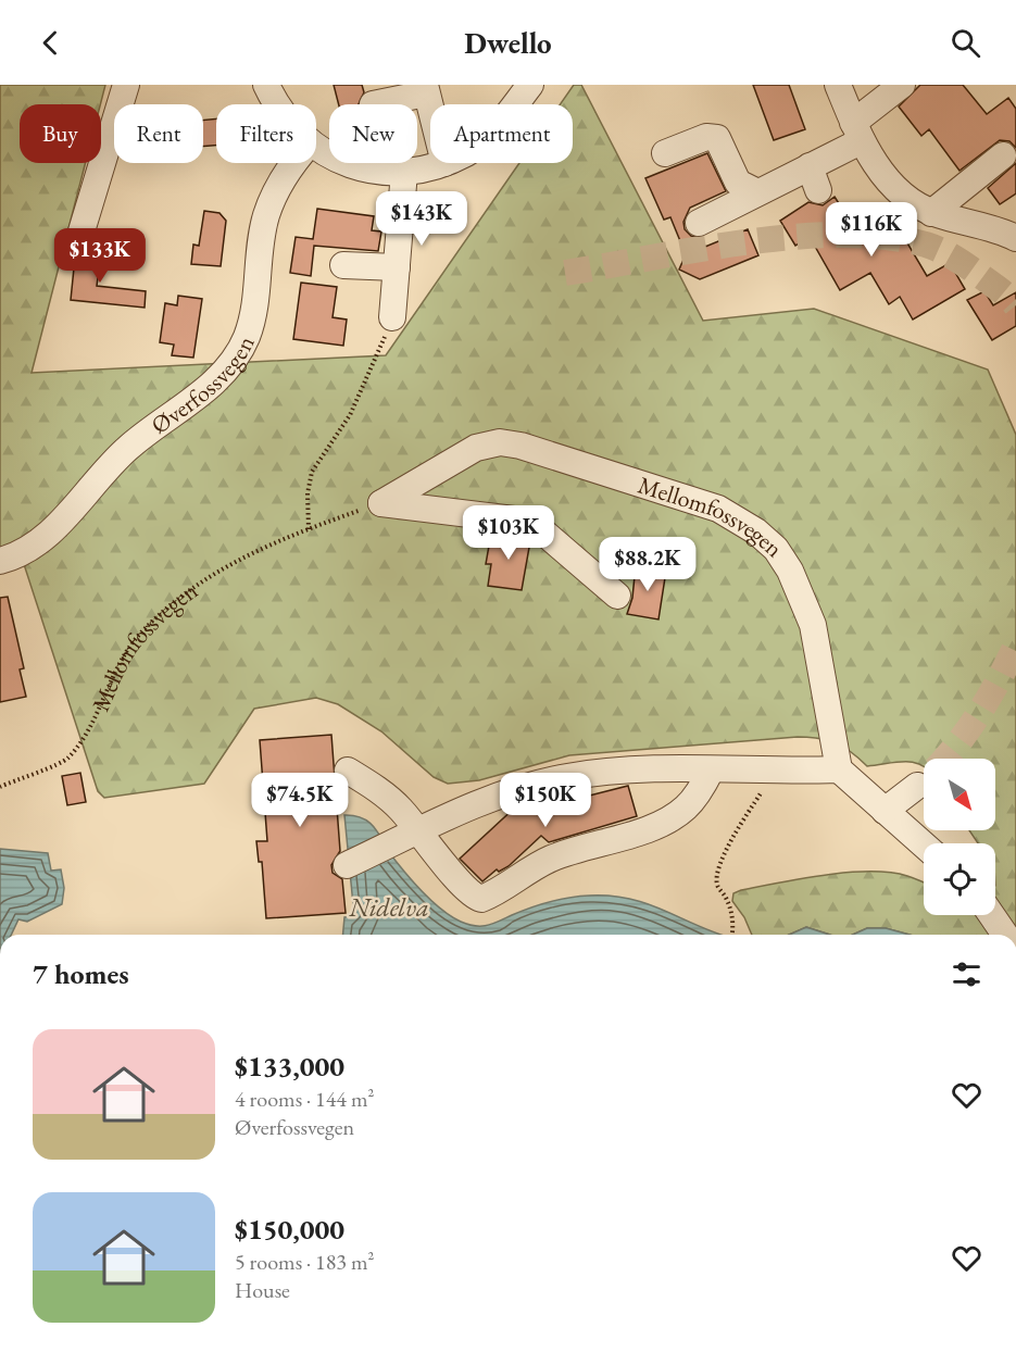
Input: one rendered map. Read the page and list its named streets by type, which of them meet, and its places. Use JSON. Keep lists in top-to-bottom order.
{
  "streets": {
    "street": ["Øverfossvegen", "Mellomfossvegen"]
  },
  "water": ["Nidelva"],
  "north": "bottom right",
  "page": {
    "header": "Dwello",
    "chip": [
      "Buy",
      "Rent",
      "Filters",
      "New",
      "Apartment"
    ],
    "price": [
      "$143K",
      "$116K",
      "$133K",
      "$103K",
      "$88.2K",
      "$74.5K",
      "$150K"
    ],
    "heading": "7 homes",
    "list": [
      {
        "name": "$133,000",
        "note": "4 rooms · 144 m² · Øverfossvegen"
      },
      {
        "name": "$150,000",
        "note": "5 rooms · 183 m² · House"
      }
    ]
  }
}
